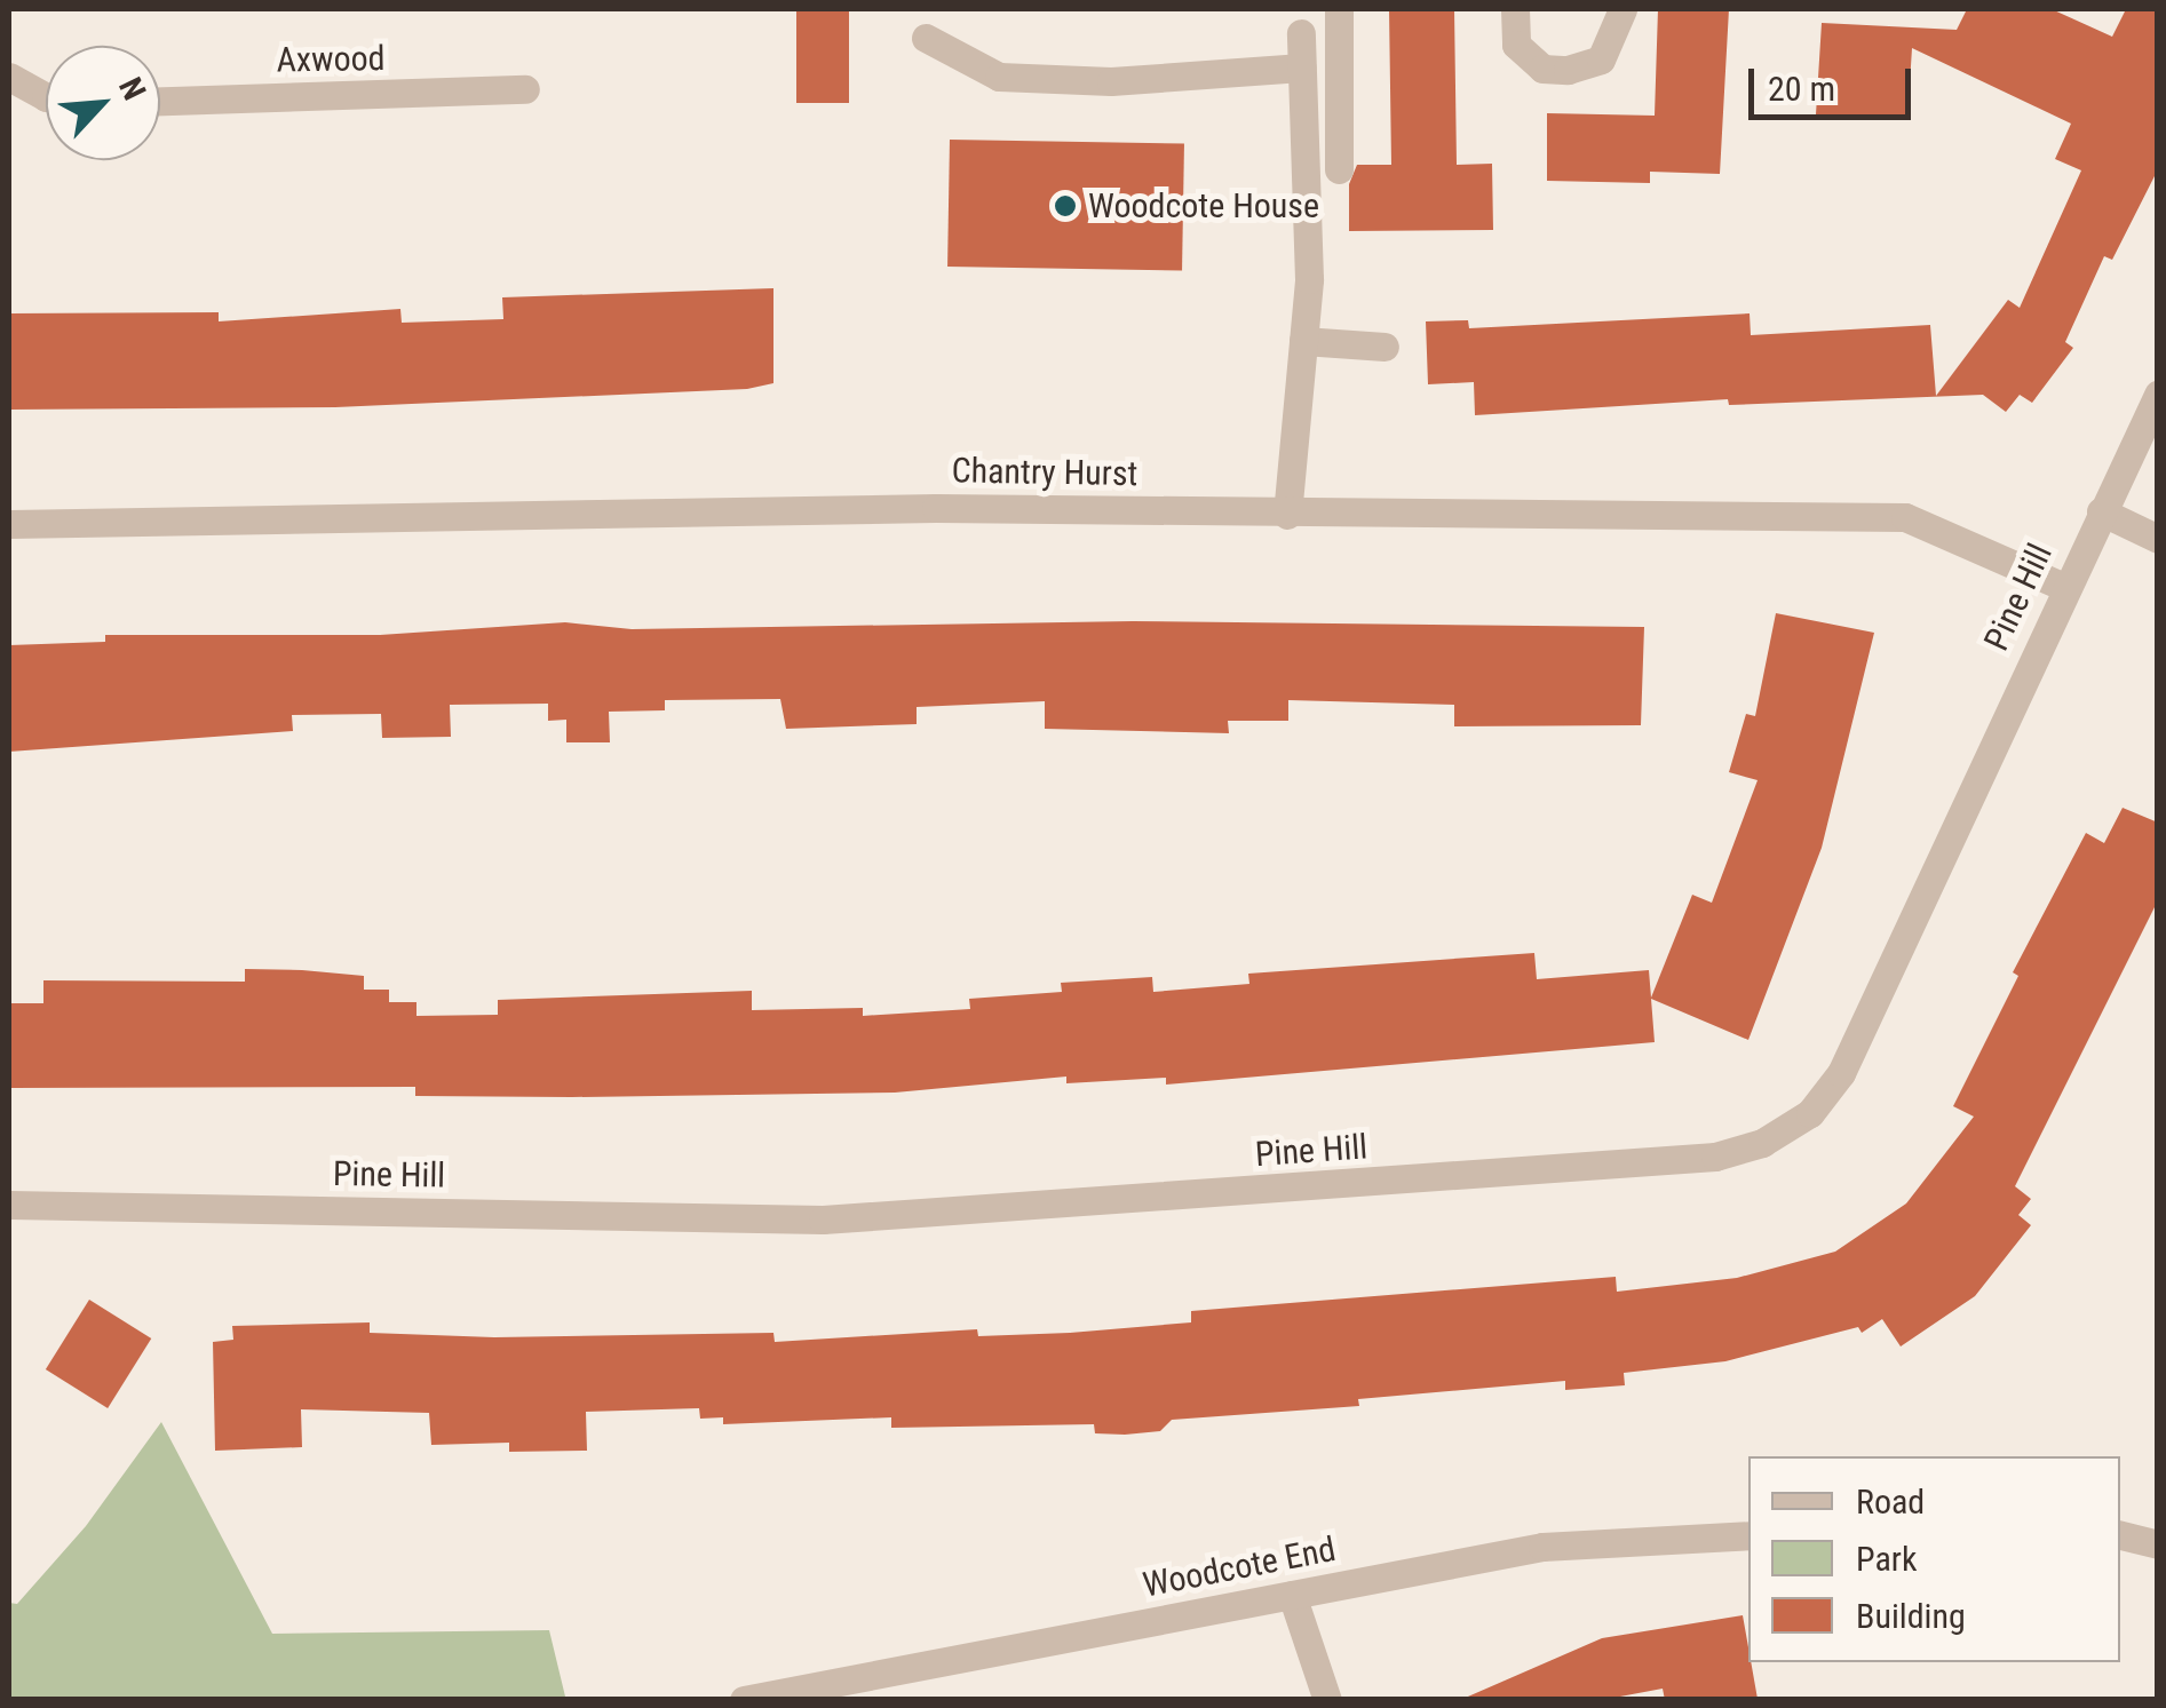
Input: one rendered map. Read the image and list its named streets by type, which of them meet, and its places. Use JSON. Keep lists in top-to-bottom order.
{
  "streets": {
    "street": [
      "Axwood",
      "Chantry Hurst",
      "Pine Hill",
      "Woodcote End"
    ]
  },
  "crossings": [
    ["Chantry Hurst", "Pine Hill"]
  ],
  "places": ["Woodcote House"],
  "legend": ["Road", "Park", "Building"],
  "scale_bar": "20 m",
  "north": "top right"
}
